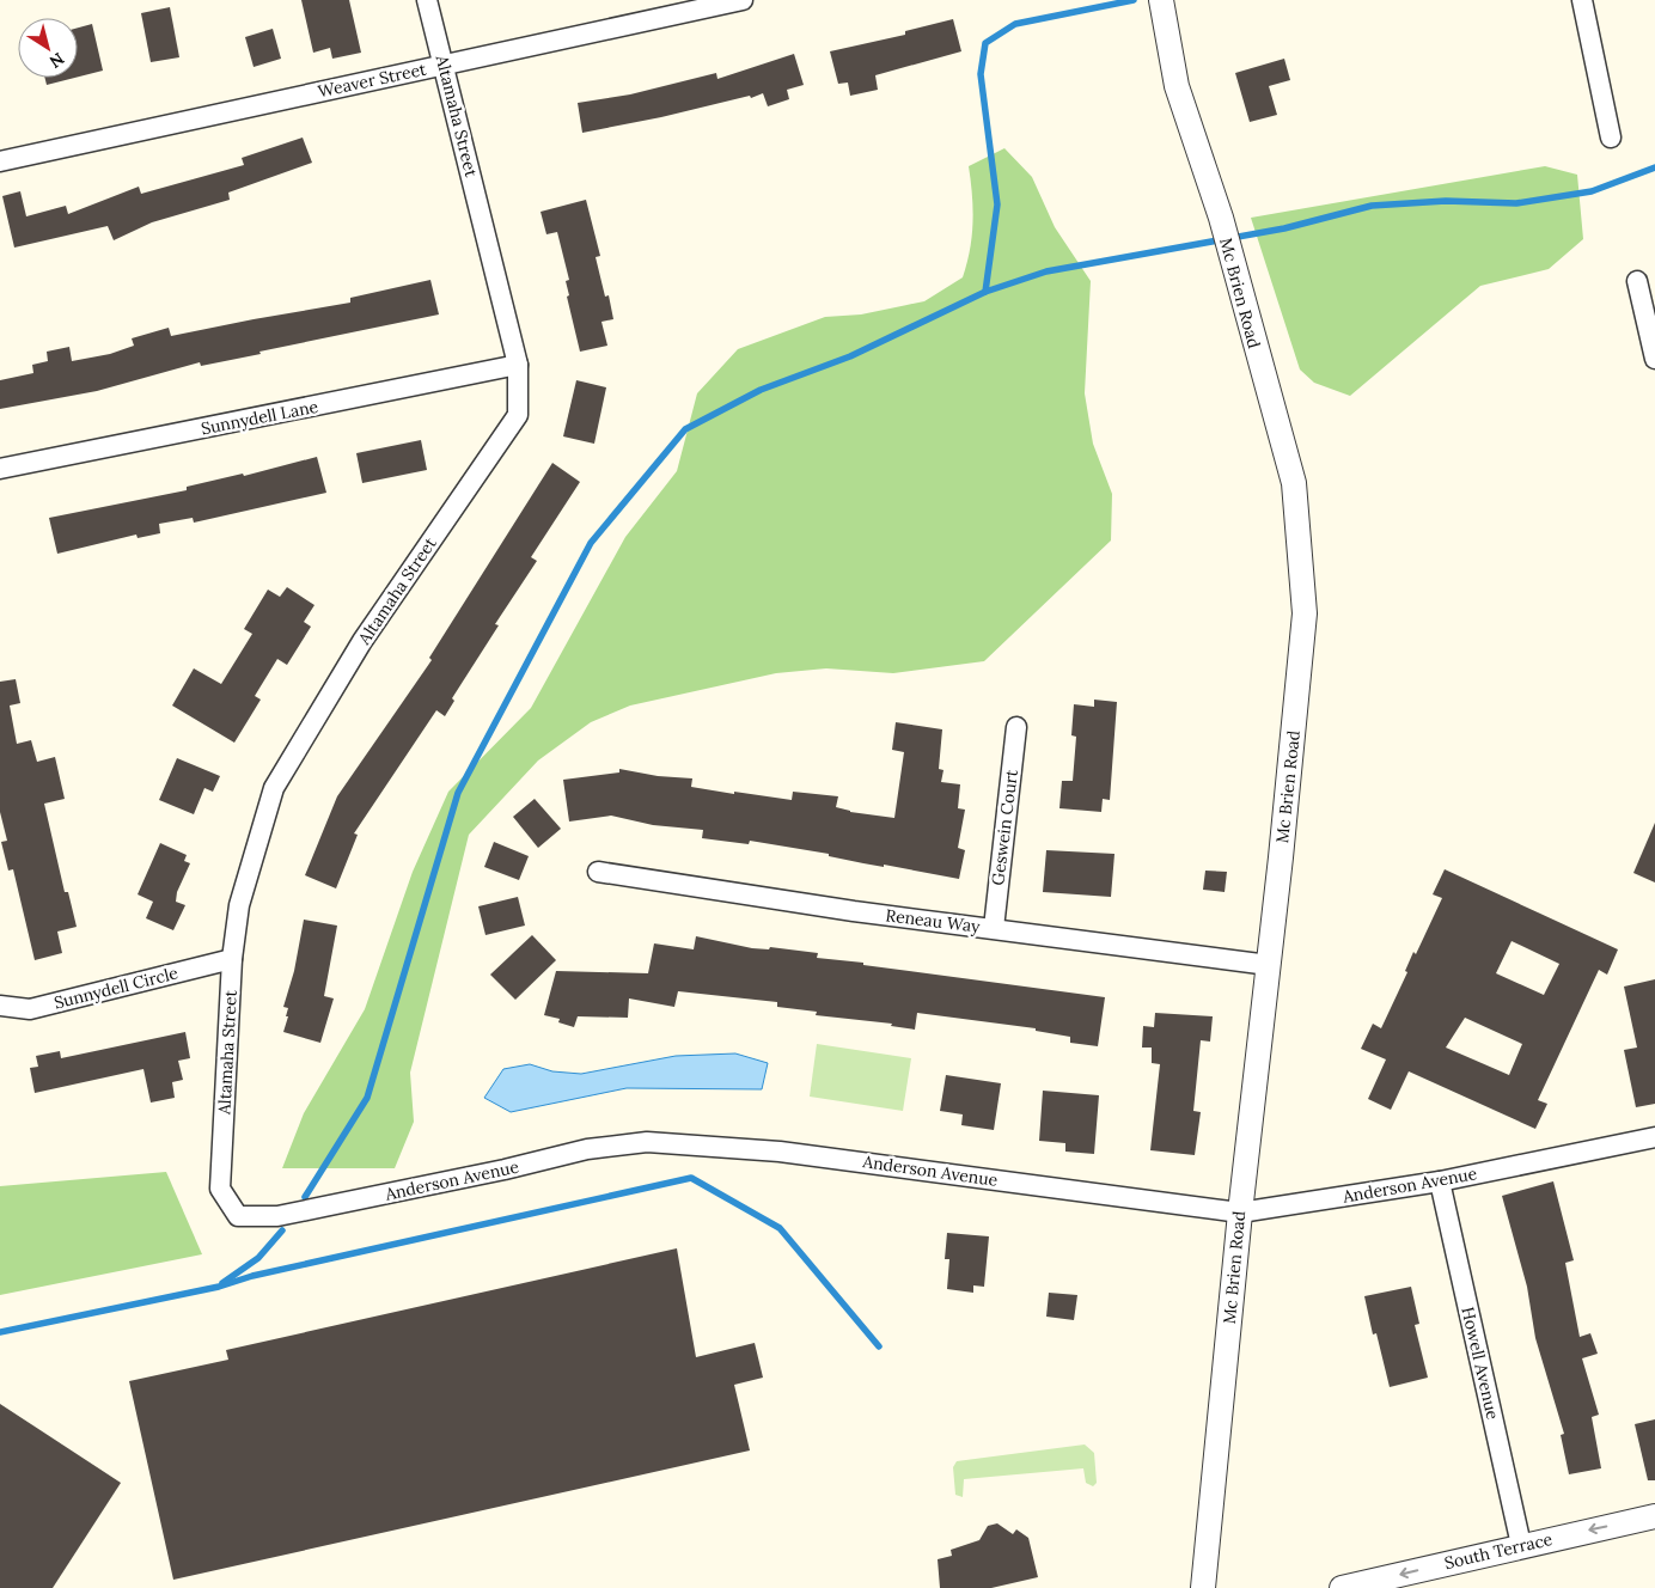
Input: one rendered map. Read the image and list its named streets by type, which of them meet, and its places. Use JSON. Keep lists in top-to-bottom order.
{
  "streets": {
    "street": [
      "Weaver Street",
      "Altamaha Street",
      "Mc Brien Road",
      "Sunnydell Lane",
      "Geswein Court",
      "Reneau Way",
      "Sunnydell Circle",
      "Anderson Avenue",
      "Howell Avenue",
      "South Terrace"
    ]
  },
  "crossings": [
    ["Weaver Street", "Altamaha Street"],
    ["Altamaha Street", "Sunnydell Lane"],
    ["Altamaha Street", "Sunnydell Circle"],
    ["Altamaha Street", "Anderson Avenue"],
    ["Mc Brien Road", "Reneau Way"],
    ["Mc Brien Road", "Anderson Avenue"],
    ["Geswein Court", "Reneau Way"],
    ["Anderson Avenue", "Howell Avenue"],
    ["Howell Avenue", "South Terrace"]
  ],
  "one_way": ["South Terrace"],
  "north": "bottom right"
}
